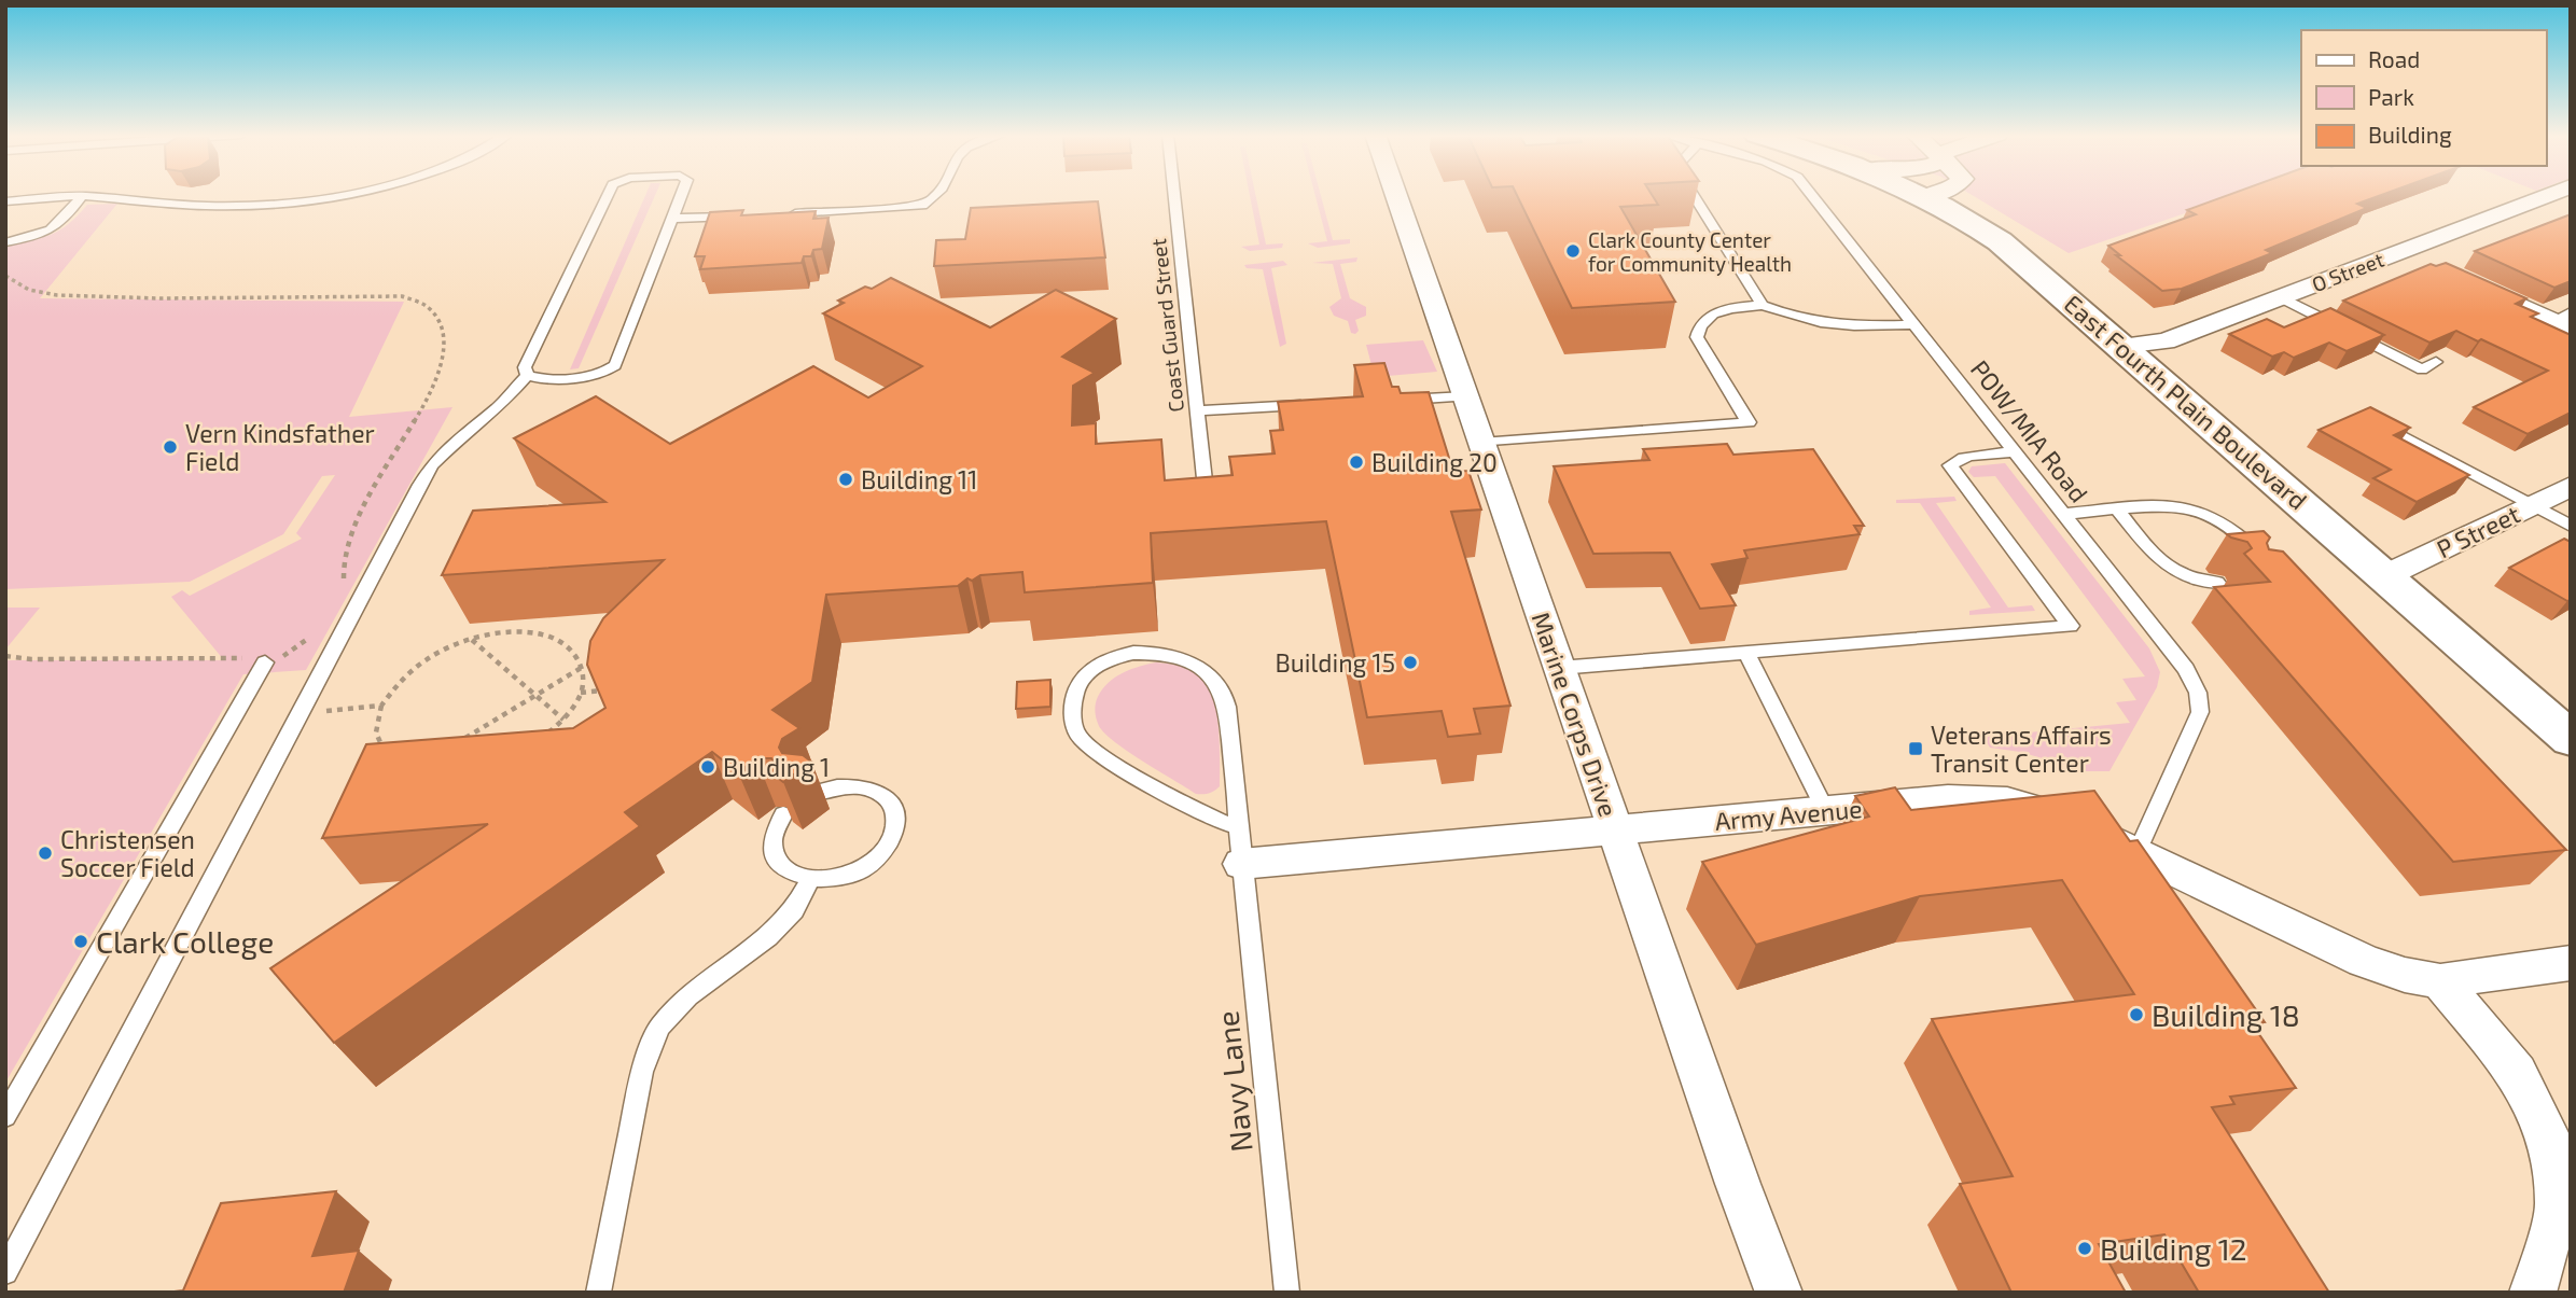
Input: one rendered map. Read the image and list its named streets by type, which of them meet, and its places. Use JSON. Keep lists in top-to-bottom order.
{
  "streets": {
    "main road": ["East Fourth Plain Boulevard"],
    "street": [
      "O Street",
      "P Street",
      "Marine Corps Drive",
      "Army Avenue"
    ],
    "lane": ["Coast Guard Street", "POW/MIA Road", "Navy Lane"]
  },
  "crossings": [
    ["O Street", "East Fourth Plain Boulevard"],
    ["East Fourth Plain Boulevard", "P Street"],
    ["POW/MIA Road", "Army Avenue"],
    ["Marine Corps Drive", "Army Avenue"],
    ["Army Avenue", "Navy Lane"]
  ],
  "places": {
    "other": [
      "Clark County Center for Community Health",
      "Vern Kindsfather Field",
      "Building 20",
      "Building 11",
      "Building 15",
      "Building 1",
      "Christensen Soccer Field",
      "Clark College",
      "Building 18",
      "Building 12"
    ],
    "transit": ["Veterans Affairs Transit Center"]
  },
  "legend": ["Road", "Park", "Building"]
}
